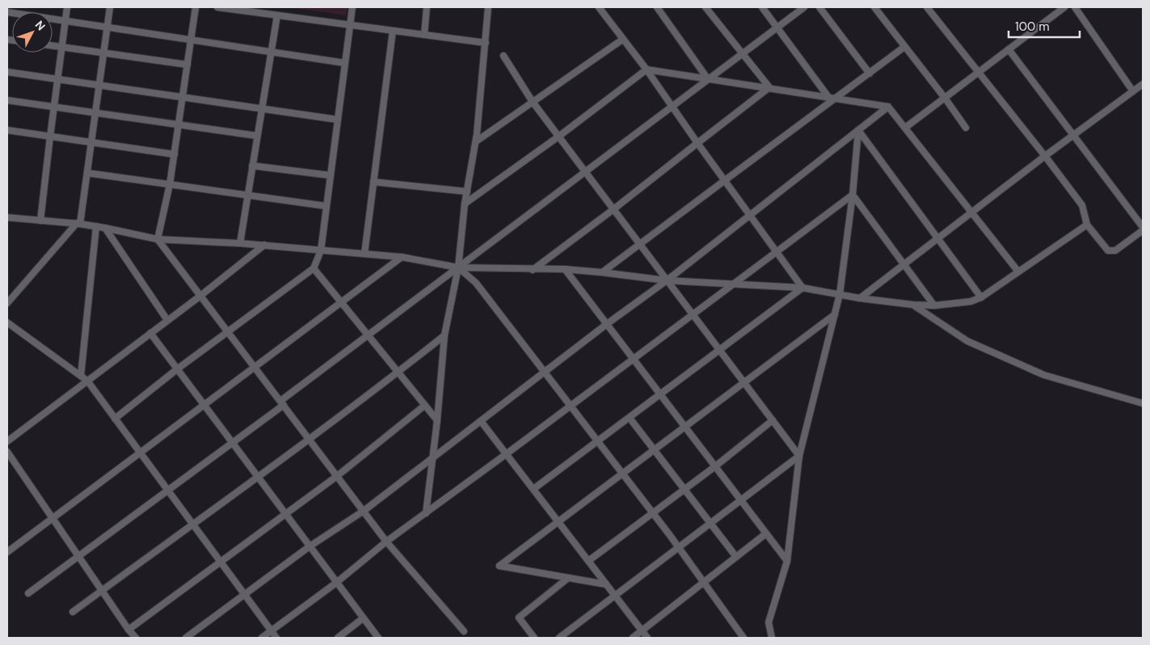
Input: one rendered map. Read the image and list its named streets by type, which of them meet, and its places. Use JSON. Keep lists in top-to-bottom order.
{
  "scale_bar": "100 m",
  "north": "top right"
}
